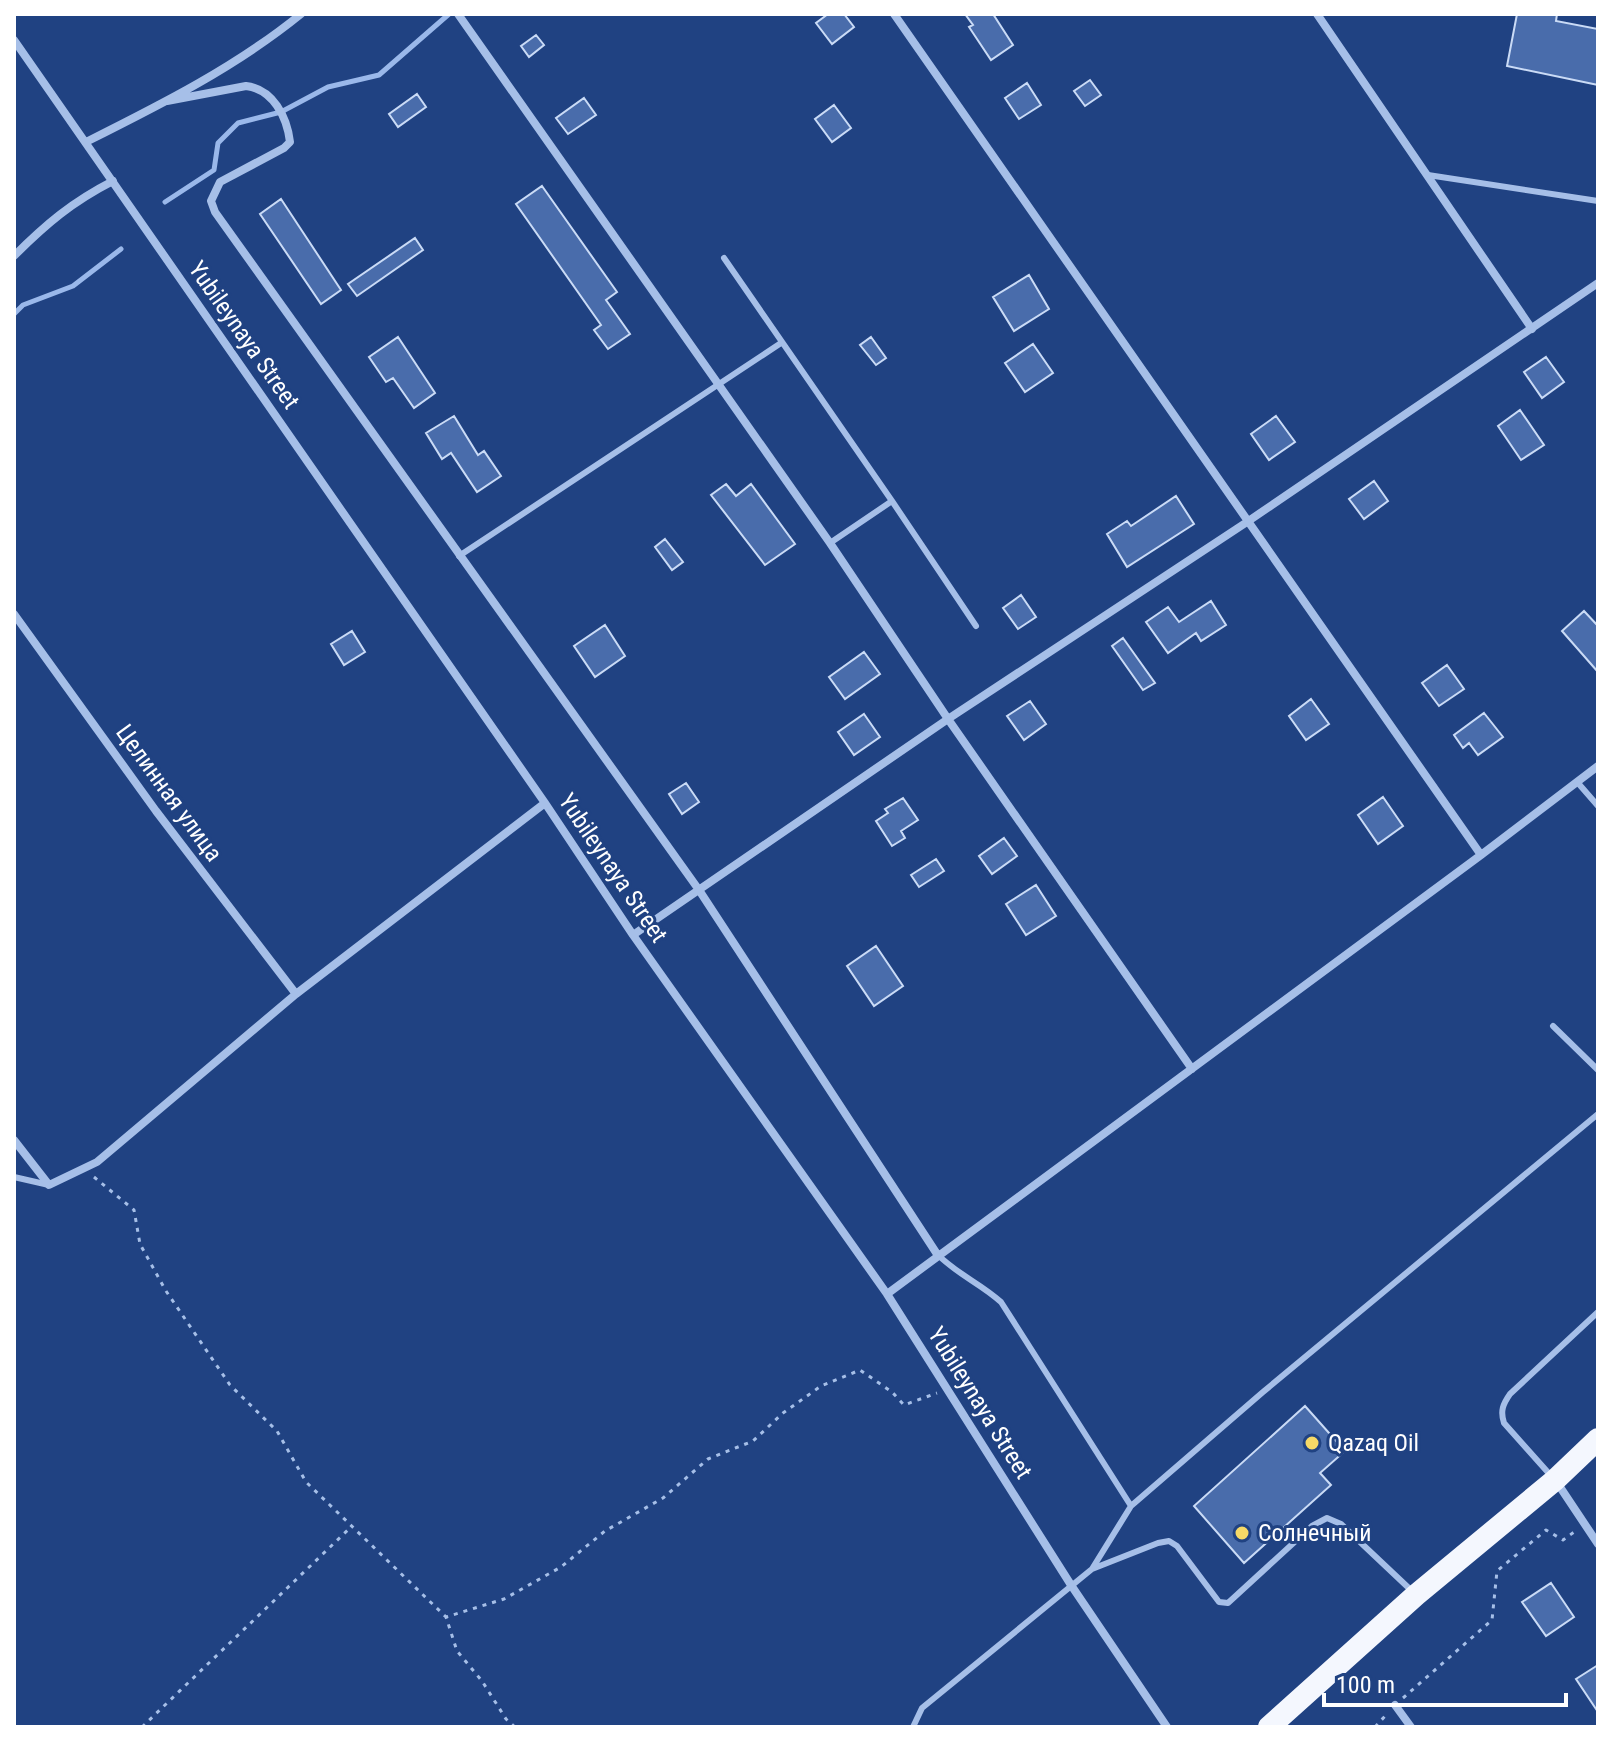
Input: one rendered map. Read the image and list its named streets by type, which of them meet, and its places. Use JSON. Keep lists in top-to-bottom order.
{
  "streets": {
    "street": ["Yubileynaya Street", "Целинная улица"]
  },
  "places": ["Qazaq Oil", "Солнечный"],
  "scale_bar": "100 m"
}
